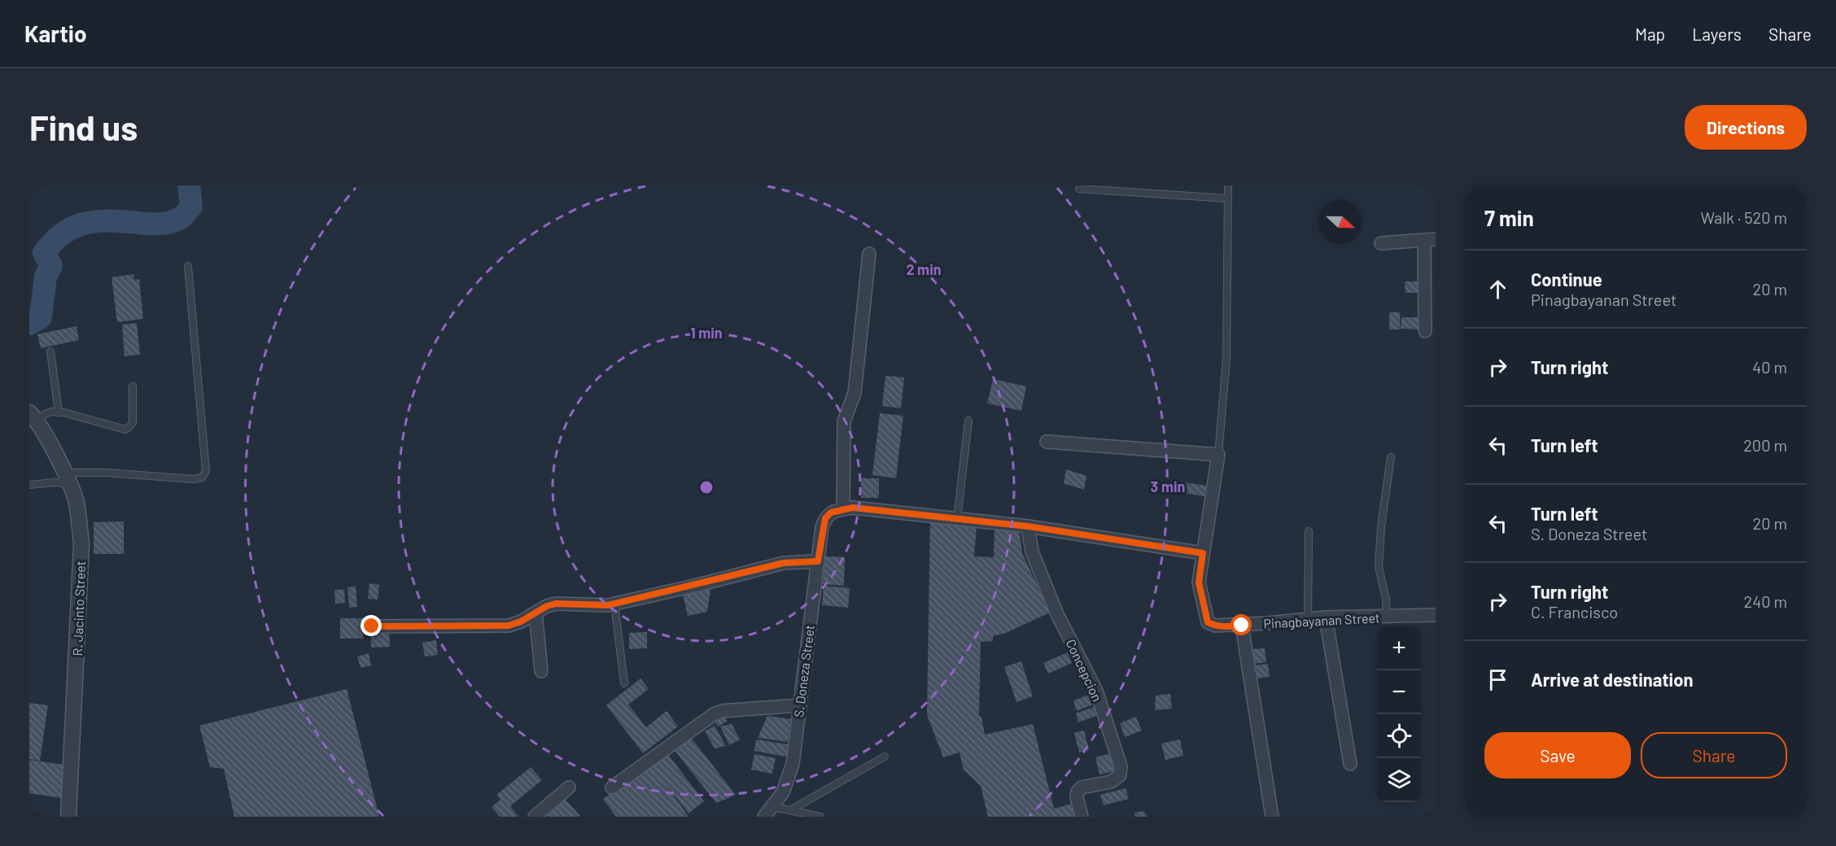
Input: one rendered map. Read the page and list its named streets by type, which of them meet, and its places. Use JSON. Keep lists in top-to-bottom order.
{
  "streets": {
    "street": [
      "R. Jacinto Street",
      "Pinagbayanan Street",
      "Concepcion",
      "S. Doneza Street"
    ]
  },
  "north": "right",
  "page": {
    "header": "Kartio",
    "nav": ["Map", "Layers", "Share"],
    "buttons": [
      "Directions",
      ["Save", "Share"]
    ],
    "title": "Find us",
    "heading": ["7 min", "Walk · 520 m"],
    "list": [
      ["Continue", "Pinagbayanan Street", "20 m"],
      ["Turn right", "40 m"],
      ["Turn left", "200 m"],
      ["Turn left", "S. Doneza Street", "20 m"],
      ["Turn right", "C. Francisco", "240 m"],
      "Arrive at destination"
    ],
    "map_buttons": ["+", "−"]
  },
  "rings": ["2 min", "1 min", "3 min"]
}
